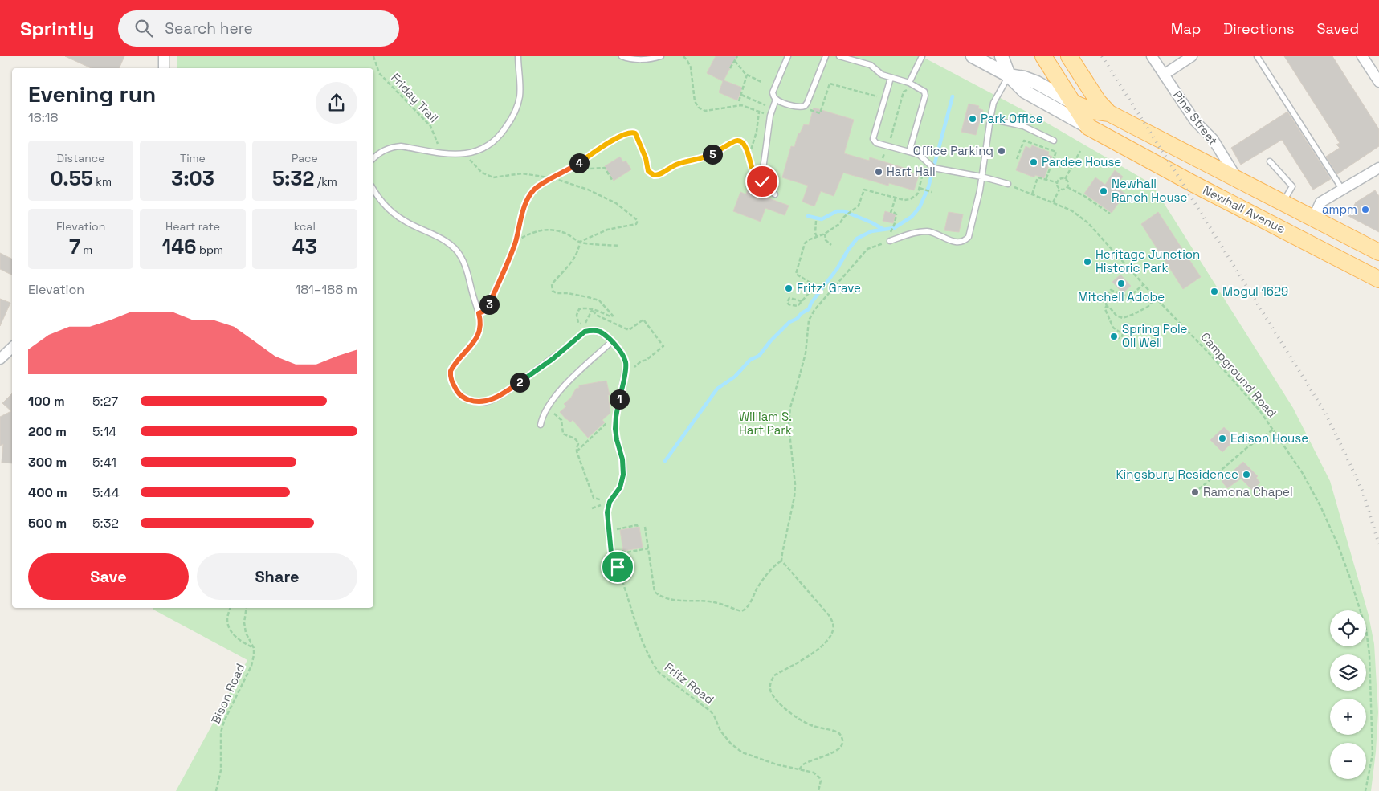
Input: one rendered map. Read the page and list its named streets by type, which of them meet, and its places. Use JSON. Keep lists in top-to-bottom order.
{
  "streets": {
    "main road": ["Newhall Avenue"],
    "street": ["Pine Street"],
    "path": [
      "Friday Trail",
      "Campground Road",
      "Fritz Road",
      "Bison Road"
    ]
  },
  "crossings": [
    ["Pine Street", "Newhall Avenue"]
  ],
  "parks": ["William S. Hart Park"],
  "places": [
    "Park Office",
    "Office Parking",
    "Pardee House",
    "Hart Hall",
    "Newhall Ranch House",
    "ampm",
    "Heritage Junction Historic Park",
    "Mitchell Adobe",
    "Fritz' Grave",
    "Mogul 1629",
    "Spring Pole Oil Well",
    "Edison House",
    "Kingsbury Residence",
    "Ramona Chapel"
  ],
  "page": {
    "header": "Sprintly",
    "search": "Search here",
    "nav": ["Map", "Directions", "Saved"],
    "heading": ["Evening run", "18:18"],
    "stats": [
      ["Distance", "0.55 km"],
      ["Time", "3:03"],
      ["Pace", "5:32 /km"],
      ["Elevation", "7 m"],
      ["Heart rate", "146 bpm"],
      ["kcal", "43"]
    ],
    "pins": [
      "5",
      "4",
      "3",
      "2",
      "1"
    ],
    "chart": ["Elevation", "181–188 m"],
    "list": [
      {
        "name": "100 m",
        "note": "5:27"
      },
      {
        "name": "200 m",
        "note": "5:14"
      },
      {
        "name": "300 m",
        "note": "5:41"
      },
      {
        "name": "400 m",
        "note": "5:44"
      },
      {
        "name": "500 m",
        "note": "5:32"
      }
    ],
    "buttons": ["Save", "Share"],
    "map_buttons": ["+", "−"]
  }
}
